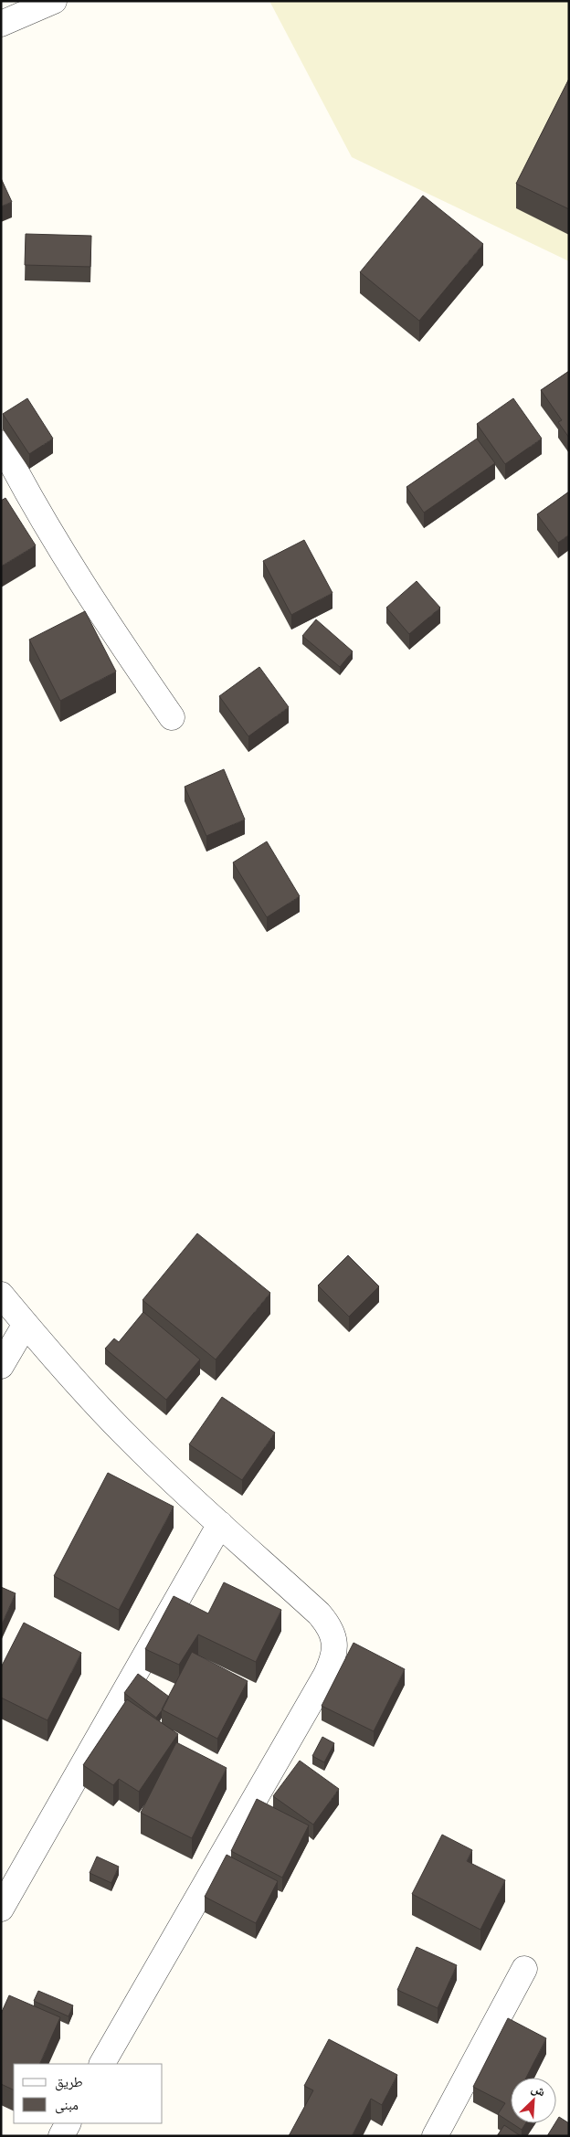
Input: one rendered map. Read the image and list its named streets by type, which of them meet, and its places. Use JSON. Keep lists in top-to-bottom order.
{
  "legend": ["طريق", "مبنى"],
  "north": "top right"
}
